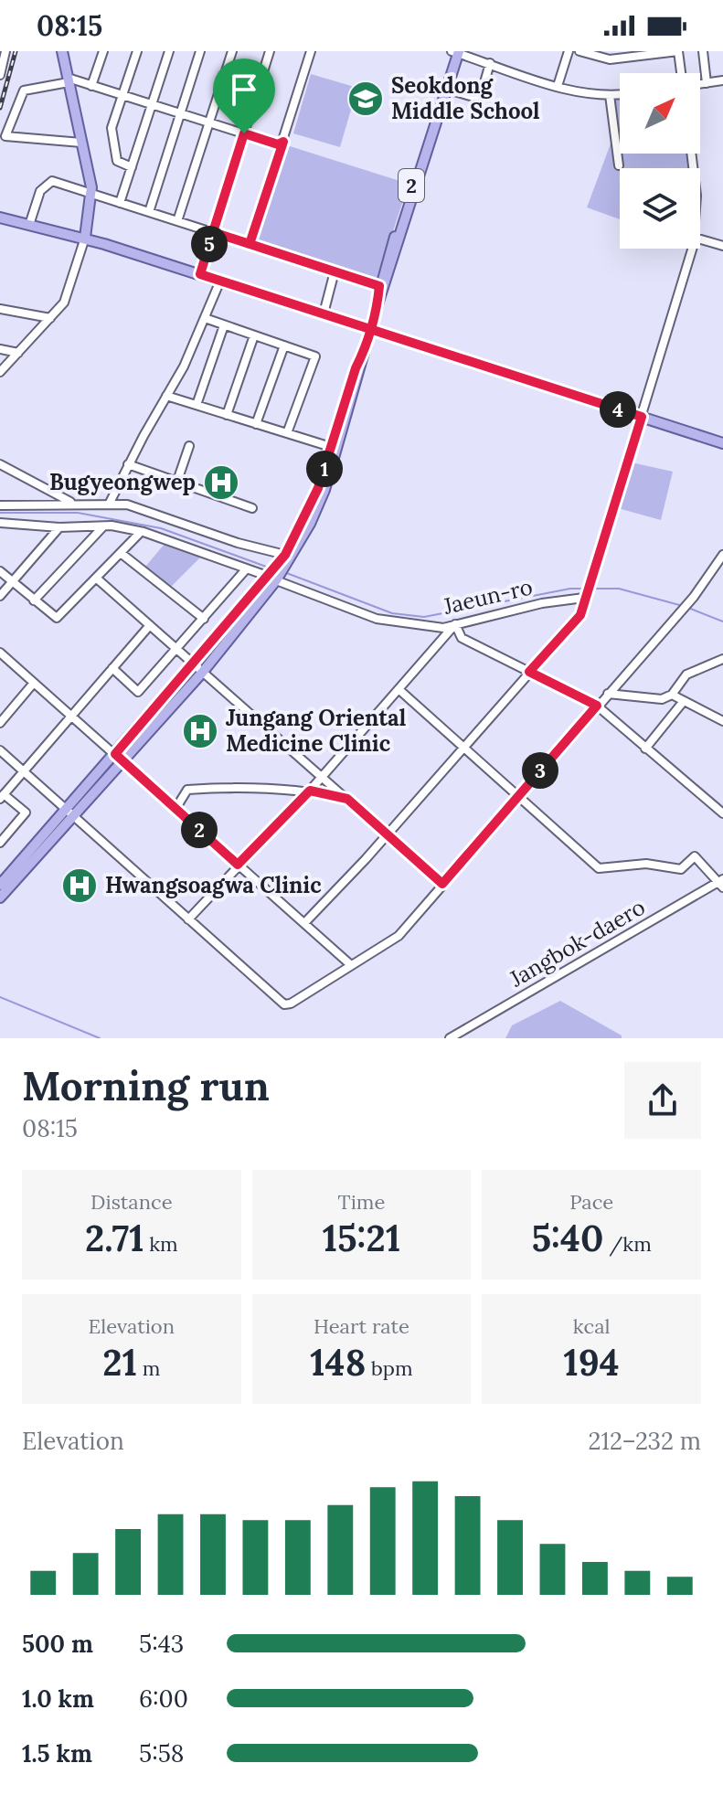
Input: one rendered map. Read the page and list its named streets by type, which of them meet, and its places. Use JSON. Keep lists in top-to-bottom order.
{
  "streets": {
    "main road": ["2"],
    "street": ["Jaeun-ro", "Jangbok-daero"]
  },
  "crossings": [
    ["2", "Jaeun-ro"]
  ],
  "places": {
    "school or university": ["Seokdong Middle School"],
    "hospital": ["Bugyeongwep", "Jungang Oriental Medicine Clinic", "Hwangsoagwa Clinic"]
  },
  "north": "top right",
  "page": {
    "status": "08:15",
    "pins": [
      "5",
      "4",
      "1",
      "3",
      "2"
    ],
    "heading": ["Morning run", "08:15"],
    "stats": [
      ["Distance", "2.71 km"],
      ["Time", "15:21"],
      ["Pace", "5:40 /km"],
      ["Elevation", "21 m"],
      ["Heart rate", "148 bpm"],
      ["kcal", "194"]
    ],
    "chart": ["Elevation", "212–232 m"],
    "list": [
      {
        "name": "500 m",
        "note": "5:43"
      },
      {
        "name": "1.0 km",
        "note": "6:00"
      },
      {
        "name": "1.5 km",
        "note": "5:58"
      }
    ]
  }
}
